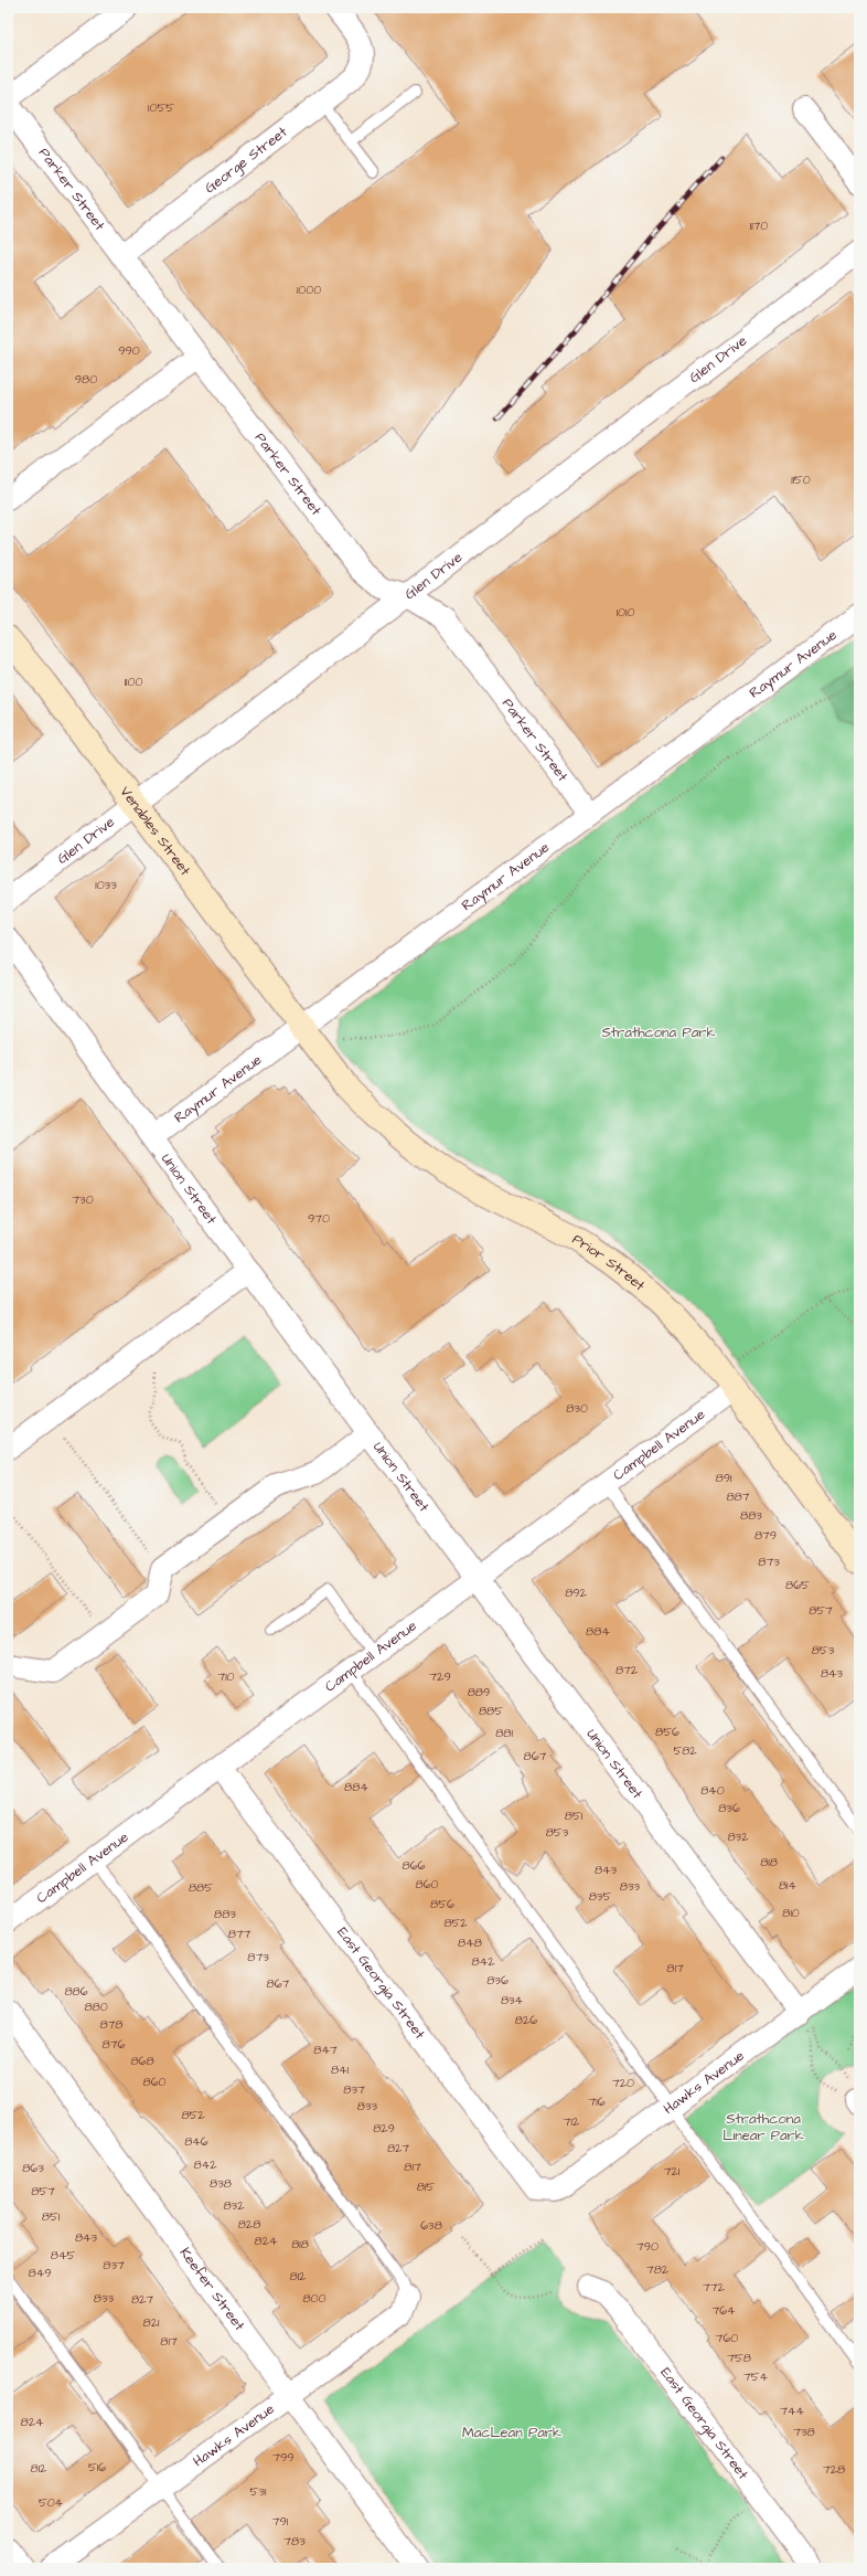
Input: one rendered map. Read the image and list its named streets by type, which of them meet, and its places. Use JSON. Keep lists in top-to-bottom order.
{
  "streets": {
    "main road": ["Venables Street", "Prior Street"],
    "street": [
      "George Street",
      "Parker Street",
      "Glen Drive",
      "Raymur Avenue",
      "Union Street",
      "Campbell Avenue",
      "East Georgia Street",
      "Hawks Avenue",
      "Keefer Street"
    ]
  },
  "crossings": [
    ["George Street", "Parker Street"],
    ["Parker Street", "Glen Drive"],
    ["Parker Street", "Raymur Avenue"],
    ["Glen Drive", "Venables Street"],
    ["Raymur Avenue", "Venables Street"],
    ["Raymur Avenue", "Union Street"],
    ["Raymur Avenue", "Prior Street"],
    ["Venables Street", "Prior Street"],
    ["Union Street", "Campbell Avenue"],
    ["Union Street", "Hawks Avenue"],
    ["Prior Street", "Campbell Avenue"],
    ["Campbell Avenue", "East Georgia Street"],
    ["East Georgia Street", "Hawks Avenue"],
    ["Hawks Avenue", "Keefer Street"]
  ],
  "parks": ["Strathcona Park", "Strathcona Linear Park", "MacLean Park"],
  "house_numbers": [
    "1055",
    "1170",
    "1000",
    "990",
    "980",
    "1150",
    "1010",
    "1100",
    "1033",
    "730",
    "970",
    "830",
    "891",
    "887",
    "883",
    "879",
    "873",
    "865",
    "892",
    "857",
    "884",
    "853",
    "872",
    "843",
    "710",
    "729",
    "889",
    "885",
    "856",
    "881",
    "582",
    "867",
    "884",
    "840",
    "836",
    "851",
    "853",
    "832",
    "818",
    "866",
    "843",
    "860",
    "814",
    "833",
    "885",
    "835",
    "856",
    "810",
    "883",
    "852",
    "877",
    "848",
    "873",
    "842",
    "817",
    "836",
    "867",
    "886",
    "834",
    "880",
    "826",
    "878",
    "876",
    "847",
    "868",
    "841",
    "860",
    "720",
    "837",
    "716",
    "833",
    "852",
    "712",
    "829",
    "846",
    "827",
    "842",
    "817",
    "863",
    "721",
    "838",
    "815",
    "857",
    "832",
    "851",
    "828",
    "638",
    "843",
    "824",
    "818",
    "790",
    "845",
    "837",
    "782",
    "849",
    "812",
    "772",
    "833",
    "800",
    "827",
    "764",
    "821",
    "760",
    "817",
    "758",
    "754",
    "744",
    "824",
    "738",
    "799",
    "516",
    "812",
    "728",
    "531",
    "504",
    "791",
    "783"
  ]
}
